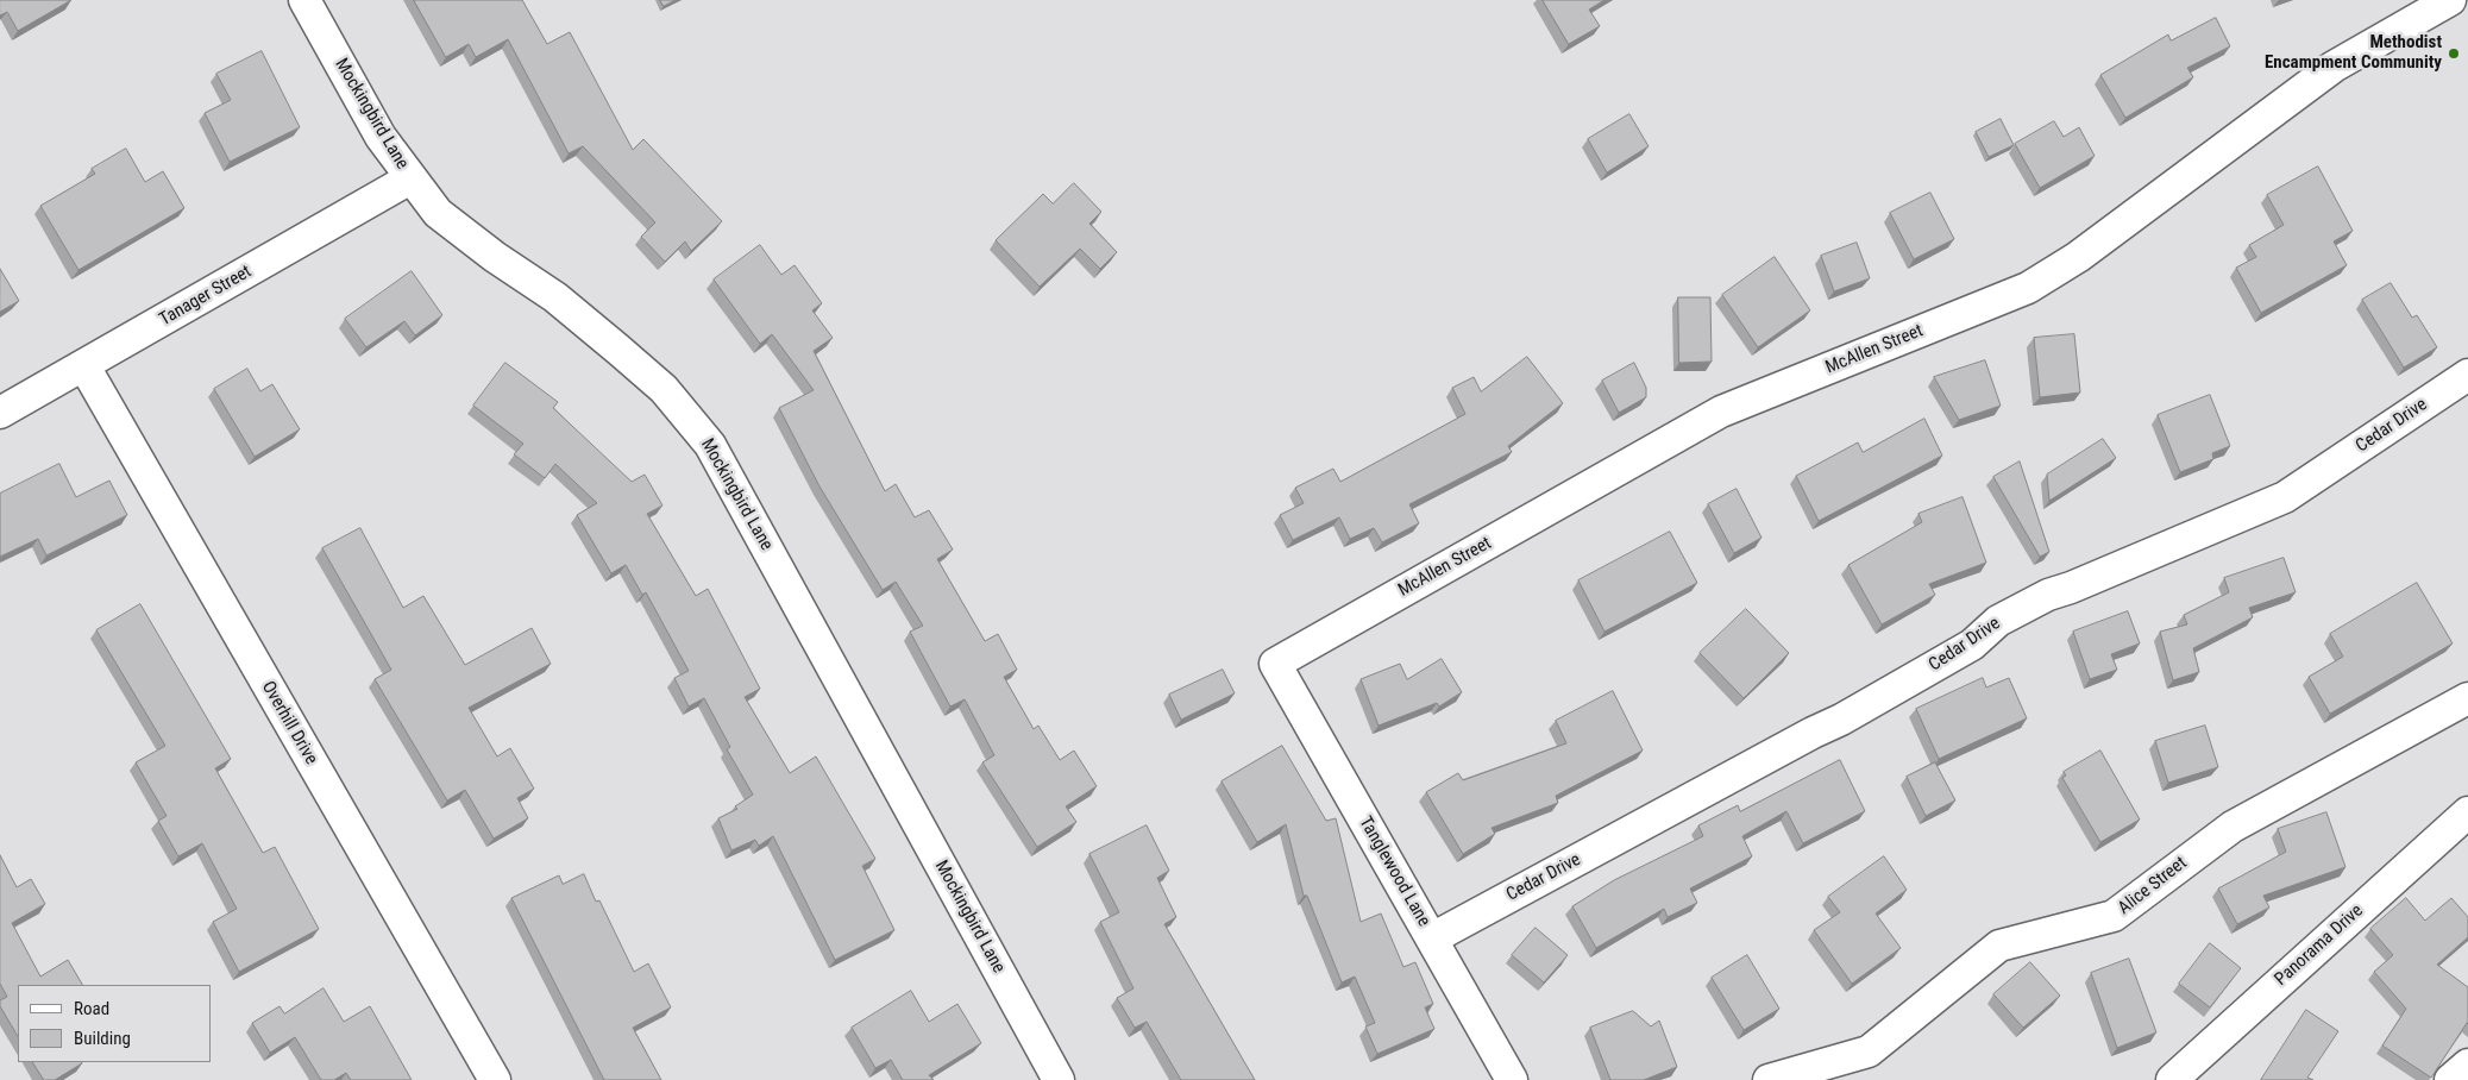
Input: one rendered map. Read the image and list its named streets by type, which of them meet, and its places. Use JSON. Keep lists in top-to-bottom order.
{
  "streets": {
    "street": [
      "Mockingbird Lane",
      "Tanager Street",
      "McAllen Street",
      "Cedar Drive",
      "Overhill Drive",
      "Tanglewood Lane",
      "Alice Street",
      "Panorama Drive"
    ]
  },
  "crossings": [
    ["Mockingbird Lane", "Tanager Street"],
    ["Tanager Street", "Overhill Drive"],
    ["McAllen Street", "Tanglewood Lane"],
    ["Cedar Drive", "Tanglewood Lane"]
  ],
  "places": ["Methodist Encampment Community"],
  "legend": ["Road", "Building"]
}
